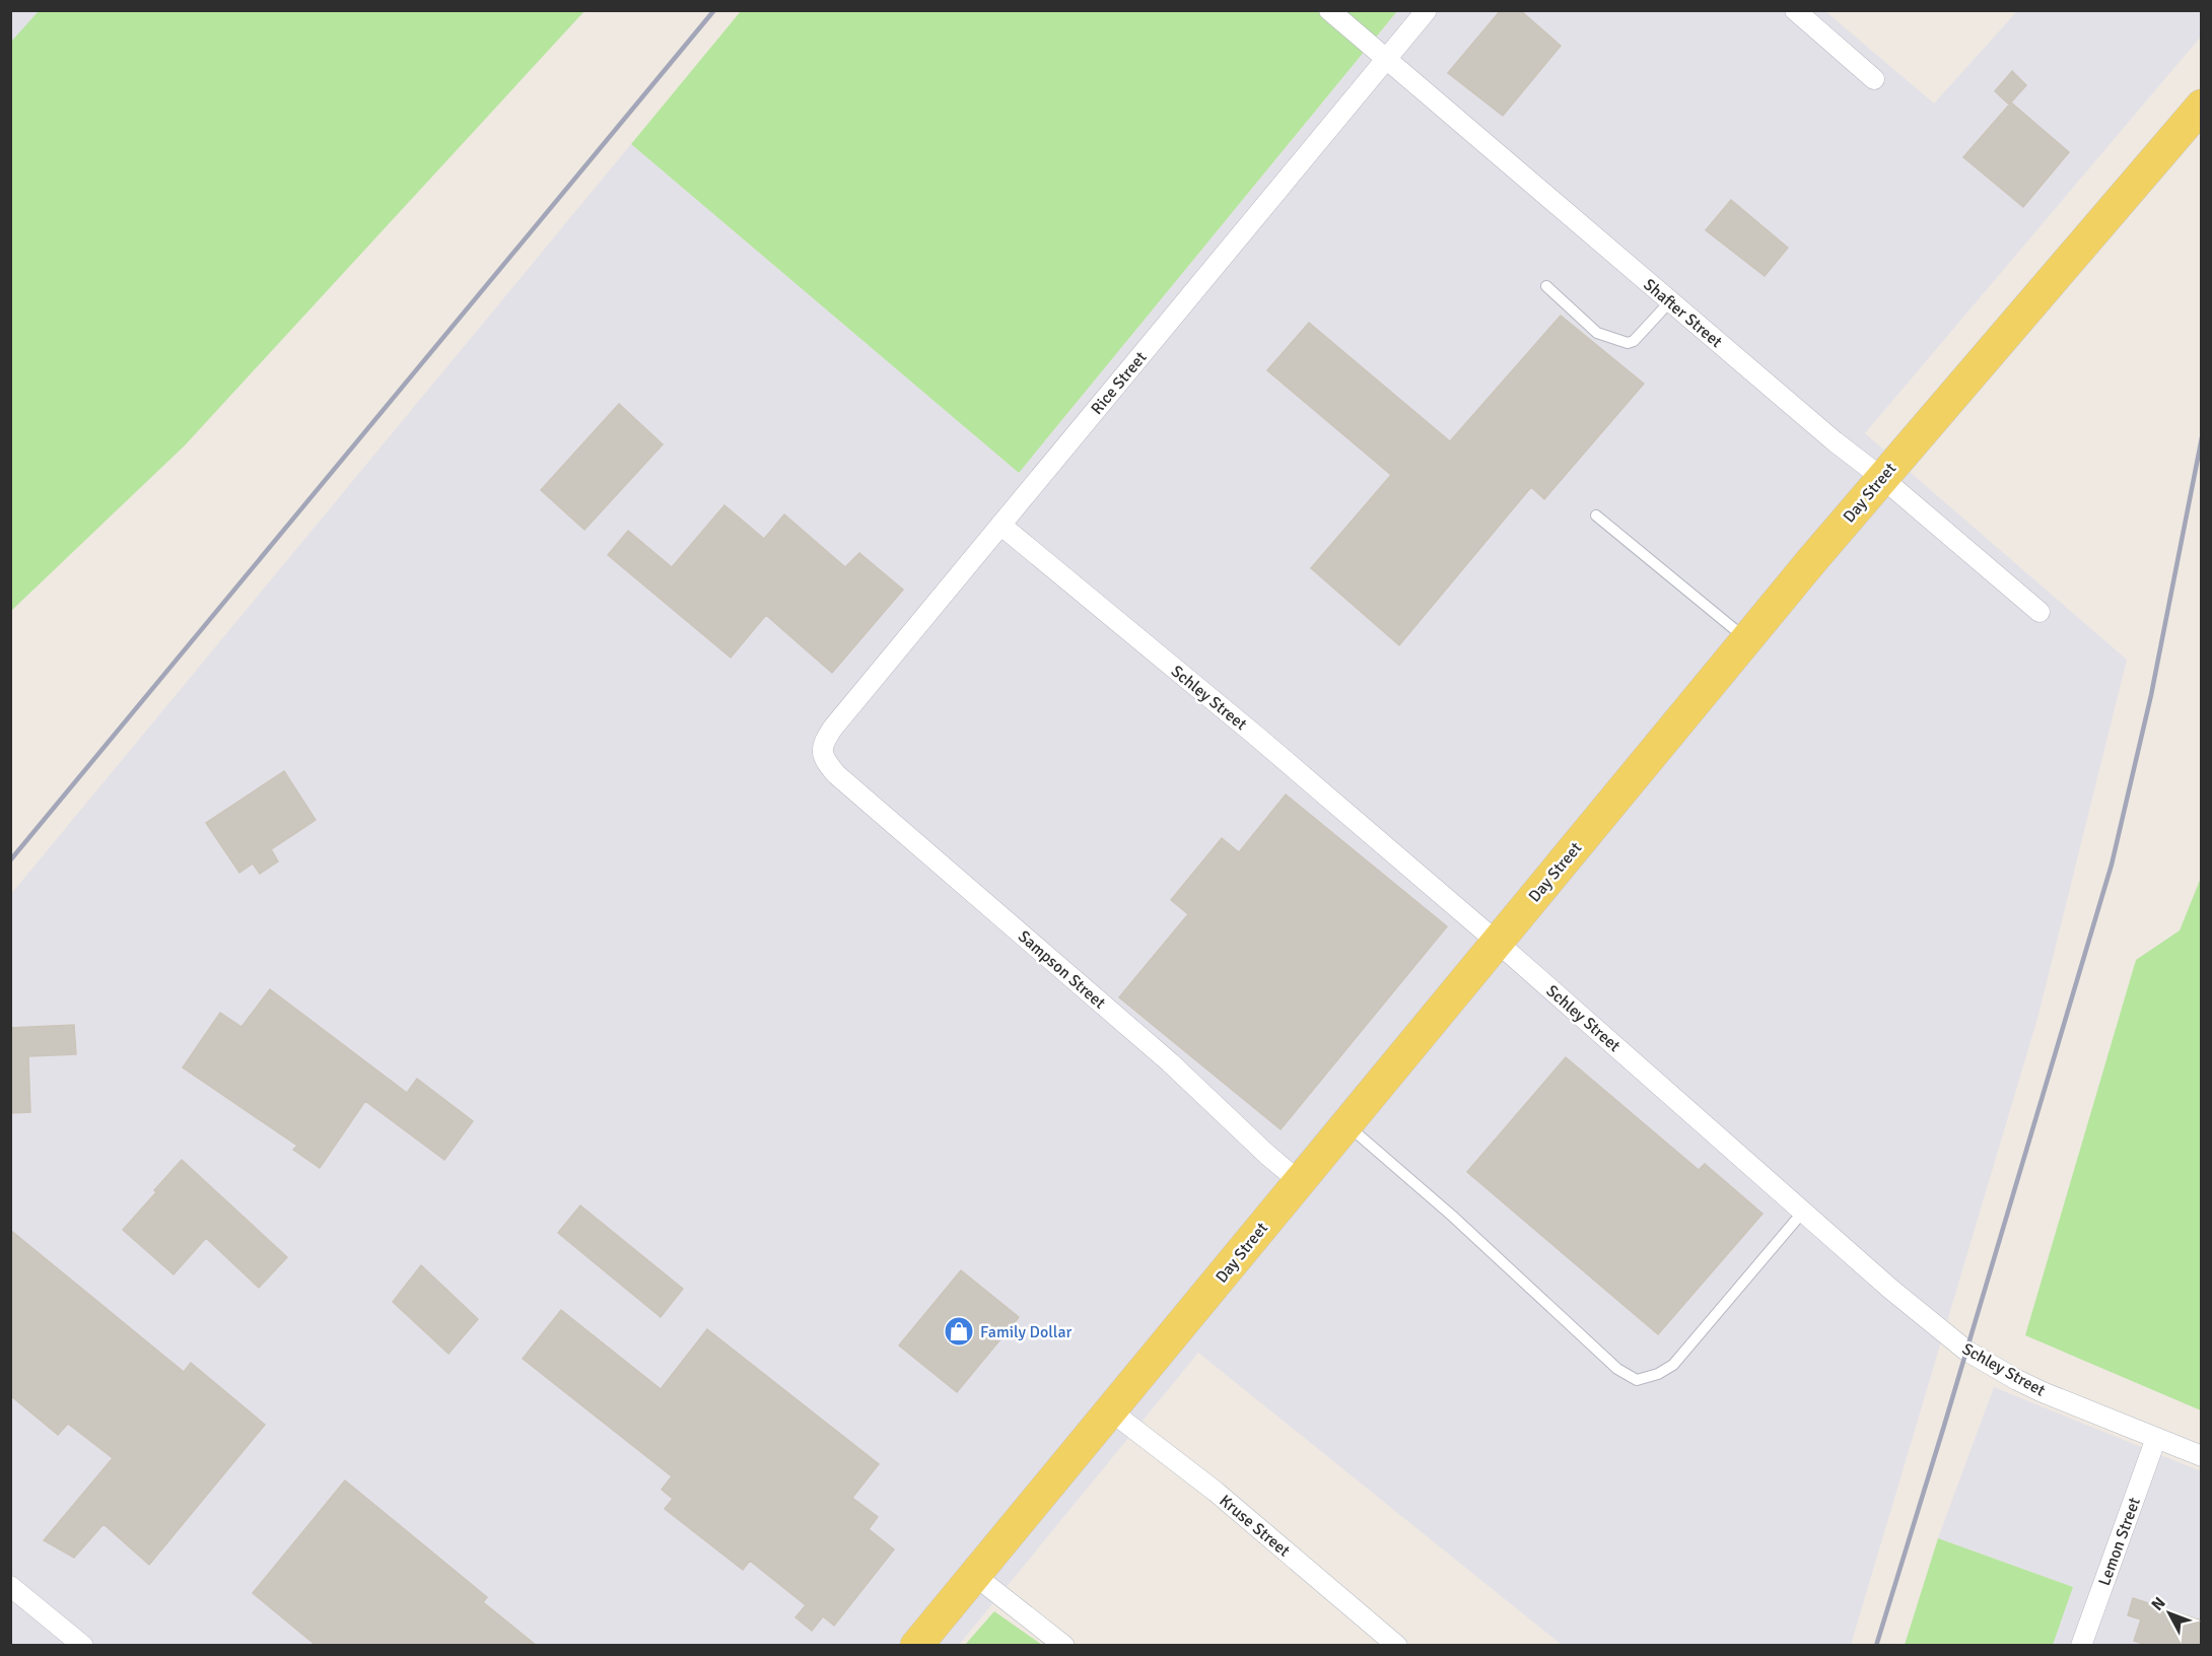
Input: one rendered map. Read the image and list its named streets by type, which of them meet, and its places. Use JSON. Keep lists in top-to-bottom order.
{
  "streets": {
    "main road": ["Day Street"],
    "street": [
      "Shafter Street",
      "Rice Street",
      "Schley Street",
      "Sampson Street",
      "Kruse Street",
      "Lemon Street"
    ]
  },
  "crossings": [
    ["Shafter Street", "Rice Street"],
    ["Shafter Street", "Day Street"],
    ["Rice Street", "Schley Street"],
    ["Rice Street", "Sampson Street"],
    ["Day Street", "Schley Street"],
    ["Day Street", "Sampson Street"],
    ["Day Street", "Kruse Street"],
    ["Schley Street", "Lemon Street"]
  ],
  "places": {
    "shop": ["Family Dollar"]
  },
  "north": "top left"
}
